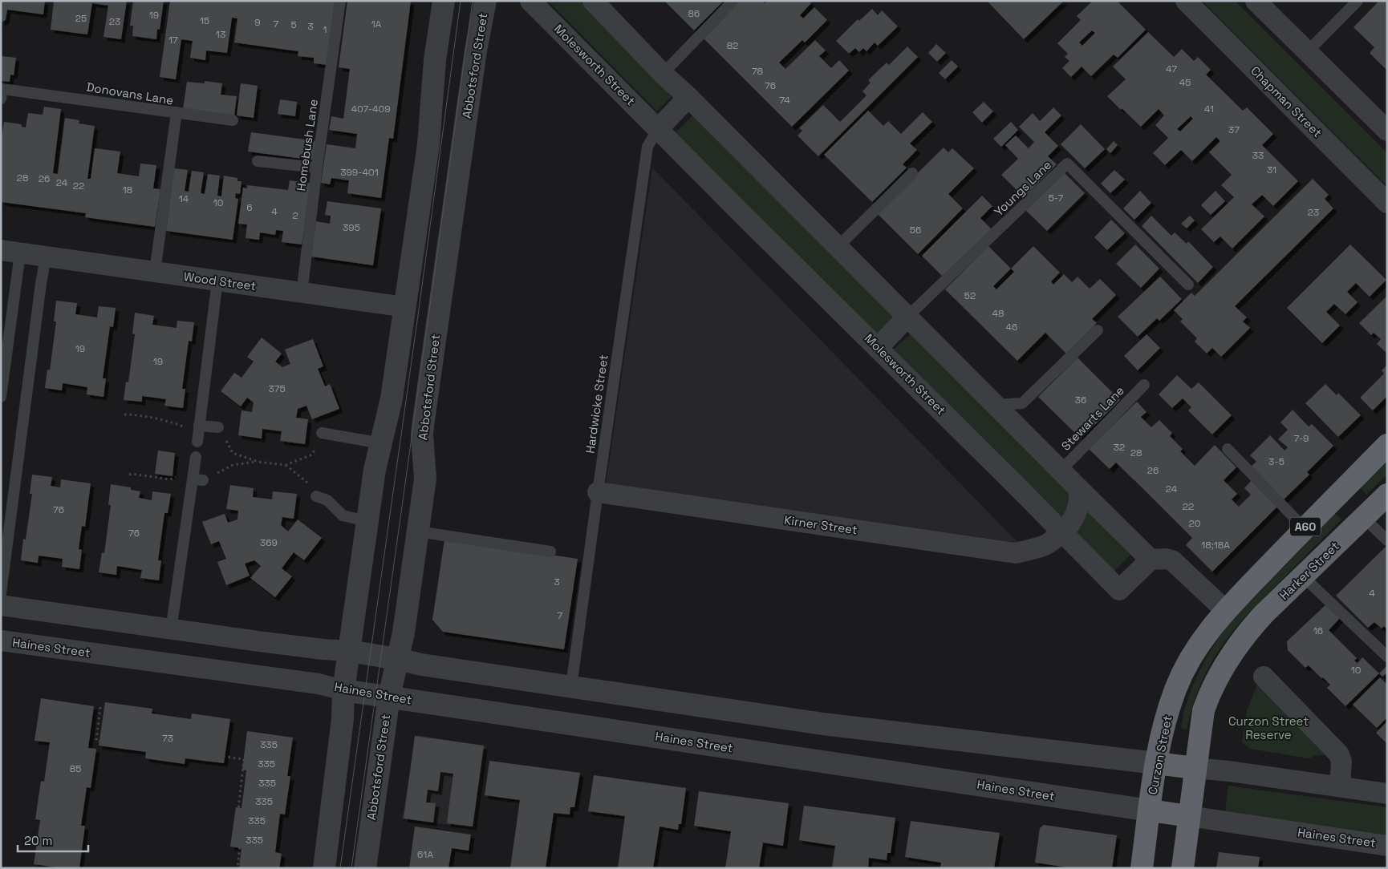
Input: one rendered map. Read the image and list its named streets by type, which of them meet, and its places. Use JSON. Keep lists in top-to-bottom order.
{
  "streets": {
    "highway": [
      "A60",
      "Harker Street",
      "Haines Street",
      "Curzon Street"
    ],
    "street": [
      "Molesworth Street",
      "Abbotsford Street",
      "Chapman Street",
      "Wood Street",
      "Kirner Street"
    ],
    "lane": [
      "Donovans Lane",
      "Homebush Lane",
      "Youngs Lane",
      "Hardwicke Street",
      "Stewarts Lane"
    ]
  },
  "crossings": [
    ["Molesworth Street", "Hardwicke Street"],
    ["Molesworth Street", "Kirner Street"],
    ["Abbotsford Street", "Wood Street"],
    ["Abbotsford Street", "Haines Street"],
    ["Donovans Lane", "Wood Street"],
    ["Homebush Lane", "Wood Street"],
    ["Hardwicke Street", "Kirner Street"],
    ["A60", "Harker Street"],
    ["A60", "Haines Street"],
    ["A60", "Curzon Street"],
    ["Haines Street", "Curzon Street"]
  ],
  "parks": ["Curzon Street Reserve"],
  "house_numbers": [
    "86",
    "19",
    "25",
    "15",
    "23",
    "9",
    "7",
    "1A",
    "5",
    "3",
    "1",
    "13",
    "17",
    "82",
    "47",
    "78",
    "45",
    "76",
    "74",
    "407-409",
    "41",
    "37",
    "33",
    "31",
    "399-401",
    "28",
    "26",
    "24",
    "22",
    "18",
    "5-7",
    "14",
    "10",
    "6",
    "4",
    "23",
    "2",
    "395",
    "56",
    "52",
    "48",
    "46",
    "19",
    "19",
    "375",
    "36",
    "7-9",
    "32",
    "28",
    "3-5",
    "26",
    "24",
    "22",
    "76",
    "20",
    "76",
    "369",
    "18;18A",
    "3",
    "4",
    "7",
    "16",
    "10",
    "73",
    "335",
    "335",
    "85",
    "335",
    "335",
    "335",
    "335",
    "61A"
  ],
  "scale_bar": "20 m"
}
